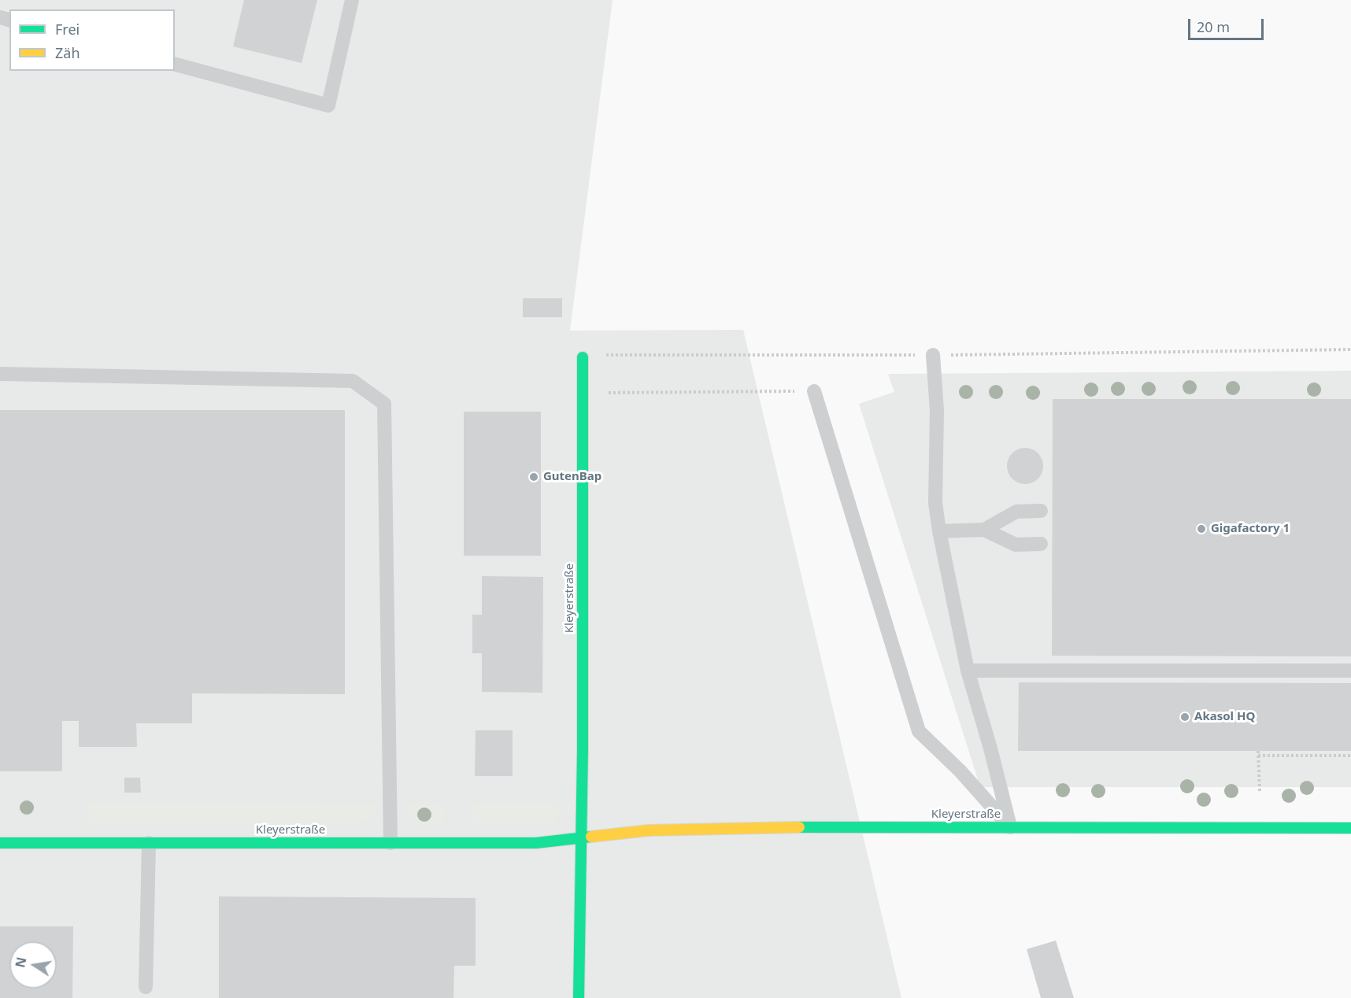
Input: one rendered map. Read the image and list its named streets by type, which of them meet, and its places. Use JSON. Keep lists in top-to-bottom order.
{
  "streets": {
    "street": ["Kleyerstraße"]
  },
  "places": ["GutenBap", "Gigafactory 1", "Akasol HQ"],
  "legend": ["Frei", "Zäh"],
  "scale_bar": "20 m",
  "north": "left"
}
